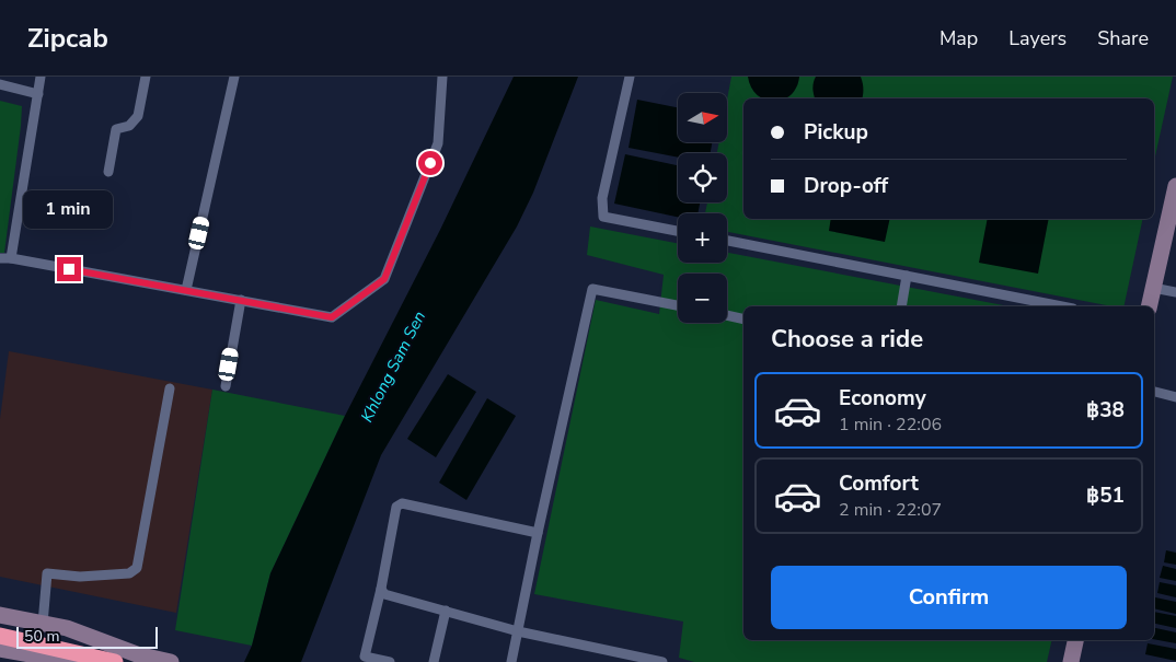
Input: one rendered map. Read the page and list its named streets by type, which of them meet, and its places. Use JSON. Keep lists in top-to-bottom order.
{
  "water": ["Khlong Sam Sen"],
  "scale_bar": "50 m",
  "north": "right",
  "page": {
    "header": "Zipcab",
    "nav": ["Map", "Layers", "Share"],
    "map_buttons": ["+", "−"],
    "banner": ["Pickup", "Drop-off"],
    "bubble": "1 min",
    "heading": "Choose a ride",
    "list": [
      {
        "name": "Economy",
        "note": "1 min · 22:06",
        "value": "฿38"
      },
      {
        "name": "Comfort",
        "note": "2 min · 22:07",
        "value": "฿51"
      }
    ],
    "buttons": "Confirm",
    "scale": "50 m"
  }
}
